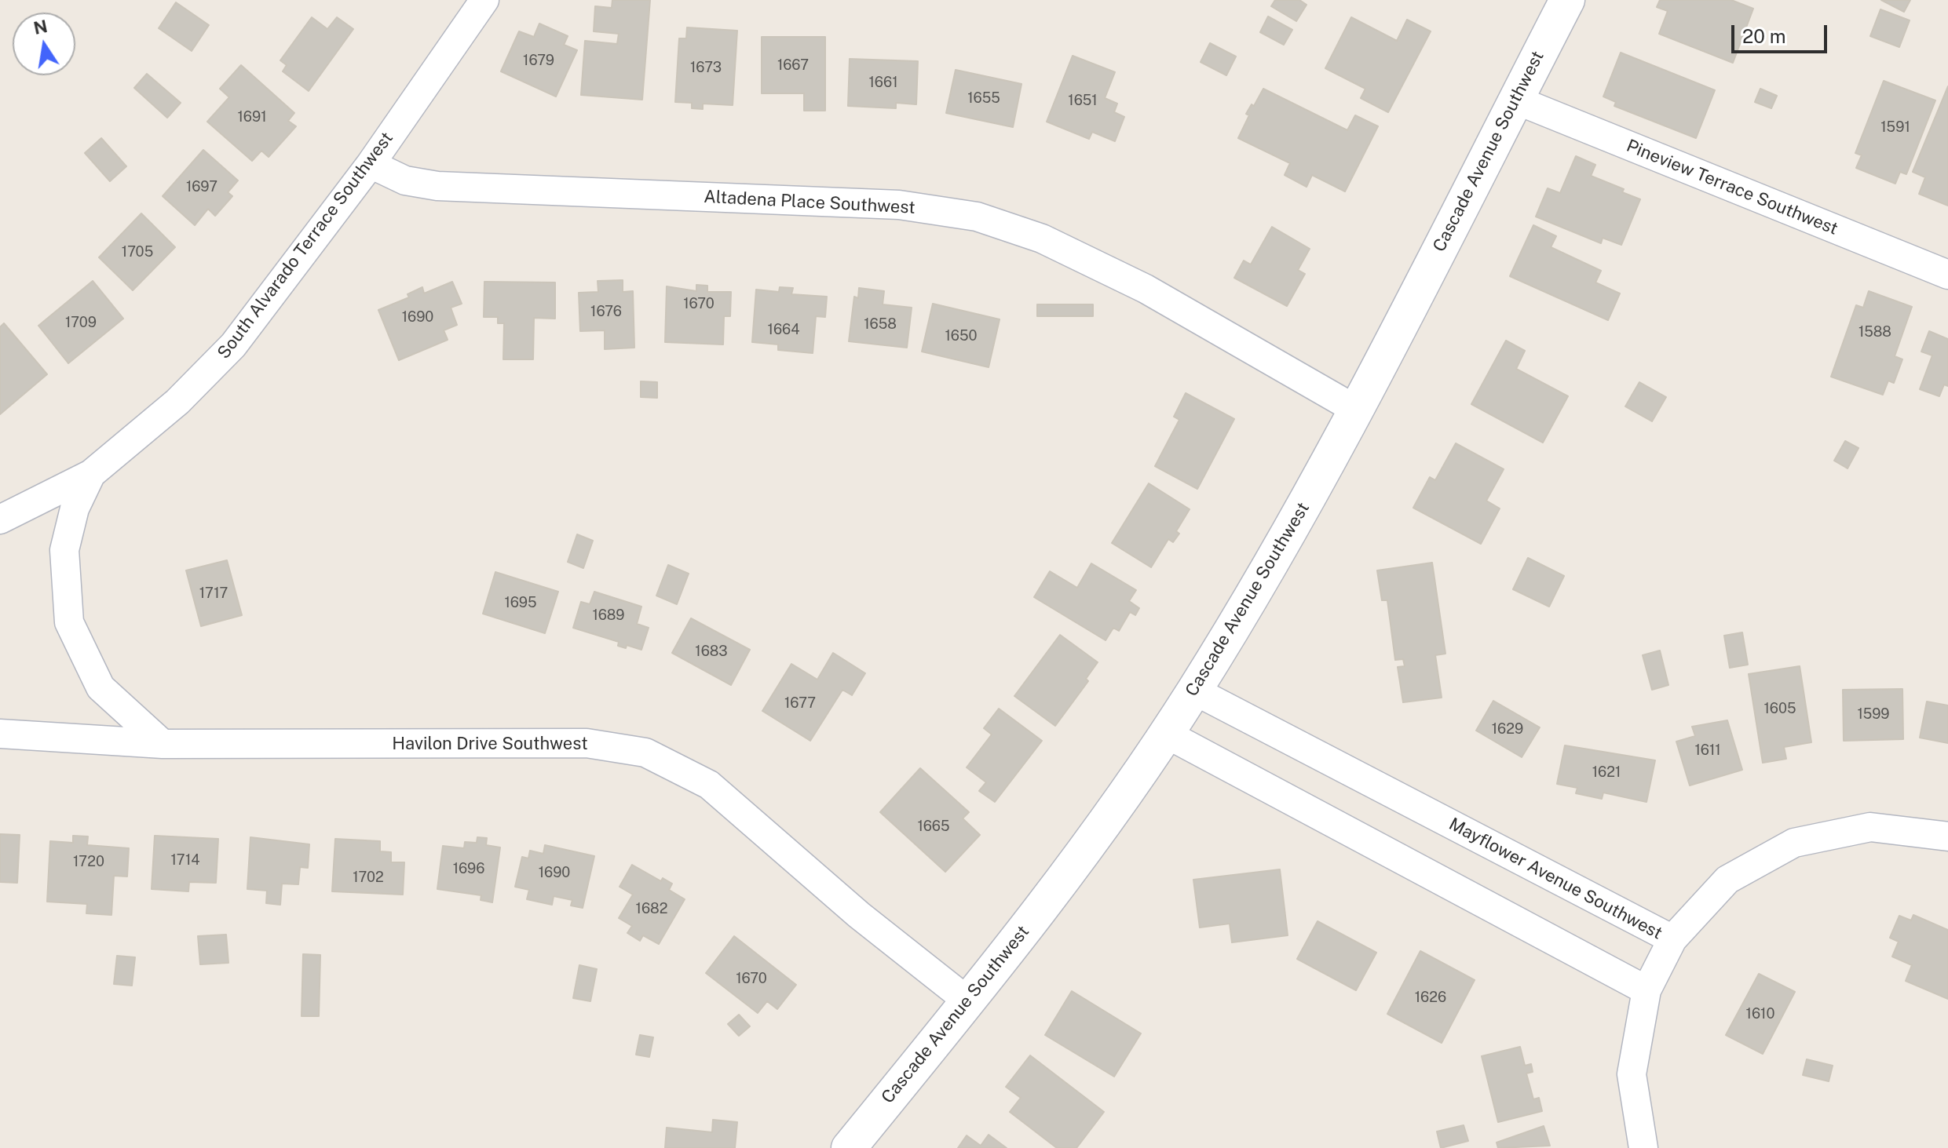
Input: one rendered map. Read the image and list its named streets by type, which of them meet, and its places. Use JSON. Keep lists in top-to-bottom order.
{
  "streets": {
    "main road": ["Cascade Avenue Southwest"],
    "street": [
      "Pineview Terrace Southwest",
      "Altadena Place Southwest",
      "South Alvarado Terrace Southwest",
      "Havilon Drive Southwest",
      "Mayflower Avenue Southwest"
    ]
  },
  "crossings": [
    ["Cascade Avenue Southwest", "Pineview Terrace Southwest"],
    ["Cascade Avenue Southwest", "Altadena Place Southwest"],
    ["Cascade Avenue Southwest", "Havilon Drive Southwest"],
    ["Cascade Avenue Southwest", "Mayflower Avenue Southwest"],
    ["Altadena Place Southwest", "South Alvarado Terrace Southwest"]
  ],
  "house_numbers": [
    "1679",
    "1667",
    "1673",
    "1661",
    "1655",
    "1651",
    "1691",
    "1591",
    "1697",
    "1705",
    "1670",
    "1676",
    "1690",
    "1709",
    "1658",
    "1664",
    "1588",
    "1650",
    "1717",
    "1695",
    "1689",
    "1683",
    "1677",
    "1605",
    "1599",
    "1629",
    "1611",
    "1621",
    "1665",
    "1714",
    "1720",
    "1696",
    "1690",
    "1702",
    "1682",
    "1670",
    "1626",
    "1610"
  ],
  "scale_bar": "20 m",
  "north": "top"
}
